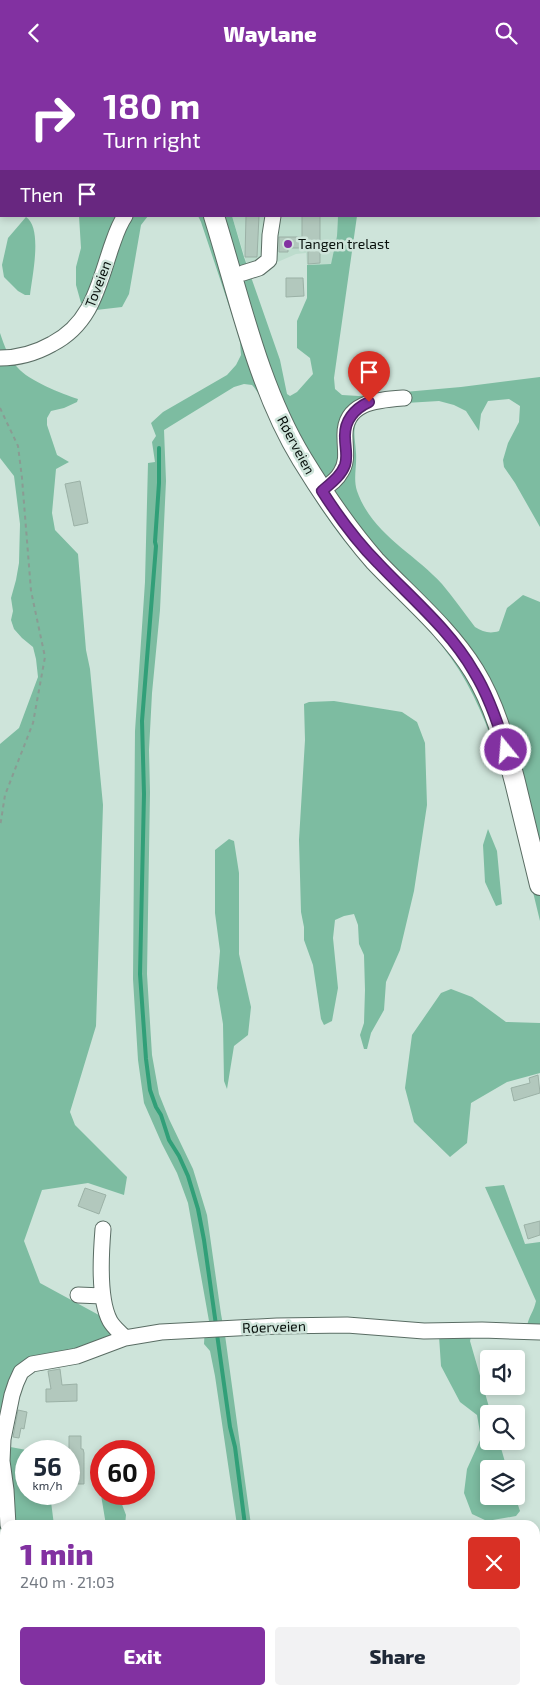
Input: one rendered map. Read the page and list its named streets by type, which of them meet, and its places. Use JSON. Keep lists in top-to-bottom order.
{
  "streets": {
    "main road": ["Røerveien"],
    "street": ["Toveien"]
  },
  "places": ["Tangen trelast"],
  "page": {
    "header": "Waylane",
    "turn": ["180 m", "Turn right"],
    "then": "Then",
    "speed": "56 km/h",
    "limit": "60",
    "heading": ["1 min", "240 m · 21:03"],
    "buttons": ["Exit", "Share"]
  }
}
